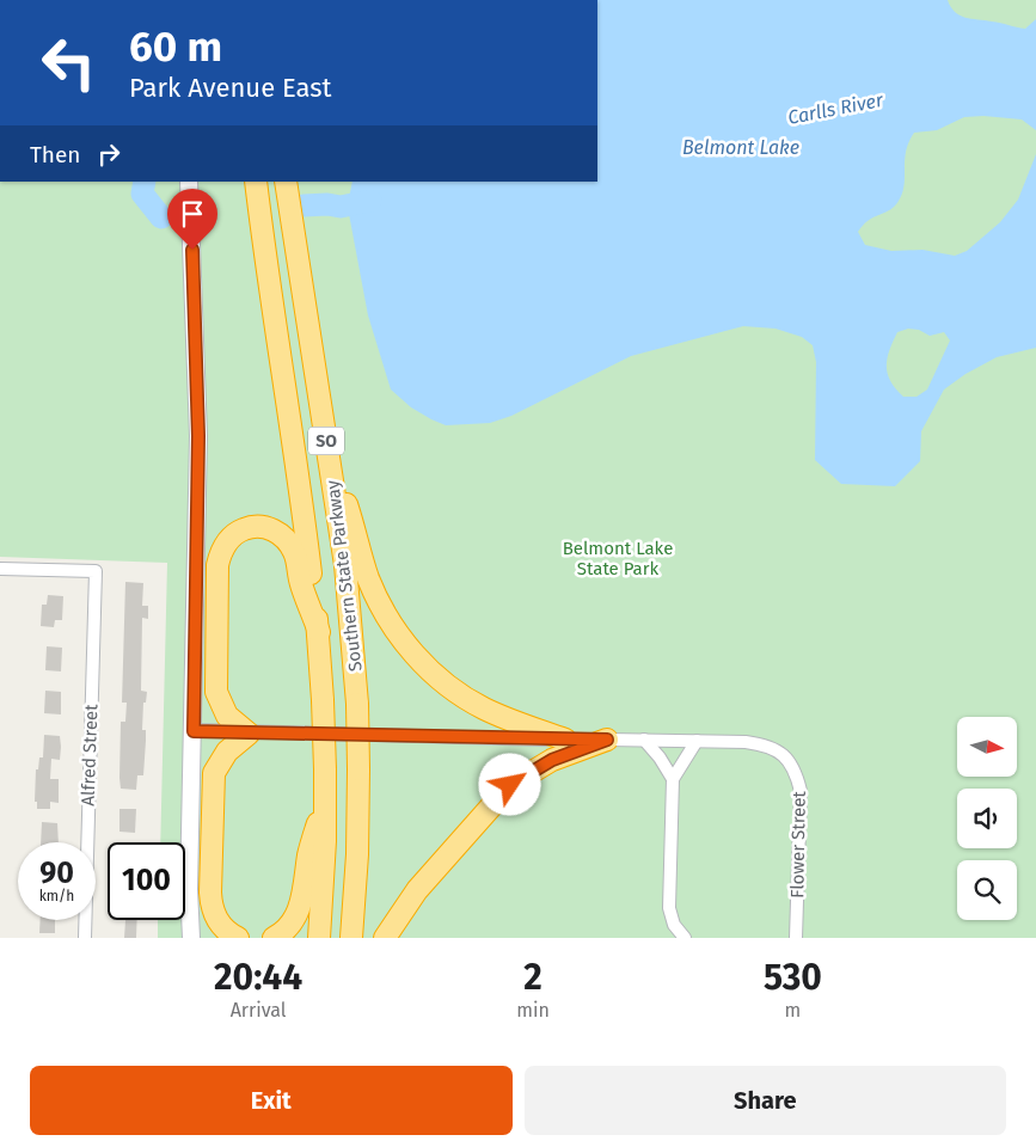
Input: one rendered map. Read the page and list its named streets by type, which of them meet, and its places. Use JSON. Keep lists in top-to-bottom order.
{
  "streets": {
    "highway": ["SO", "Southern State Parkway"],
    "street": ["Alfred Street", "Flower Street"]
  },
  "water": ["Carlls River", "Belmont Lake"],
  "parks": ["Belmont Lake State Park"],
  "north": "right",
  "page": {
    "turn": ["60 m", "Park Avenue East"],
    "then": "Then",
    "speed": "90 km/h",
    "limit": "100",
    "eta": [
      "20:44",
      "Arrival",
      "2",
      "min",
      "530",
      "m"
    ],
    "buttons": ["Exit", "Share"]
  }
}
